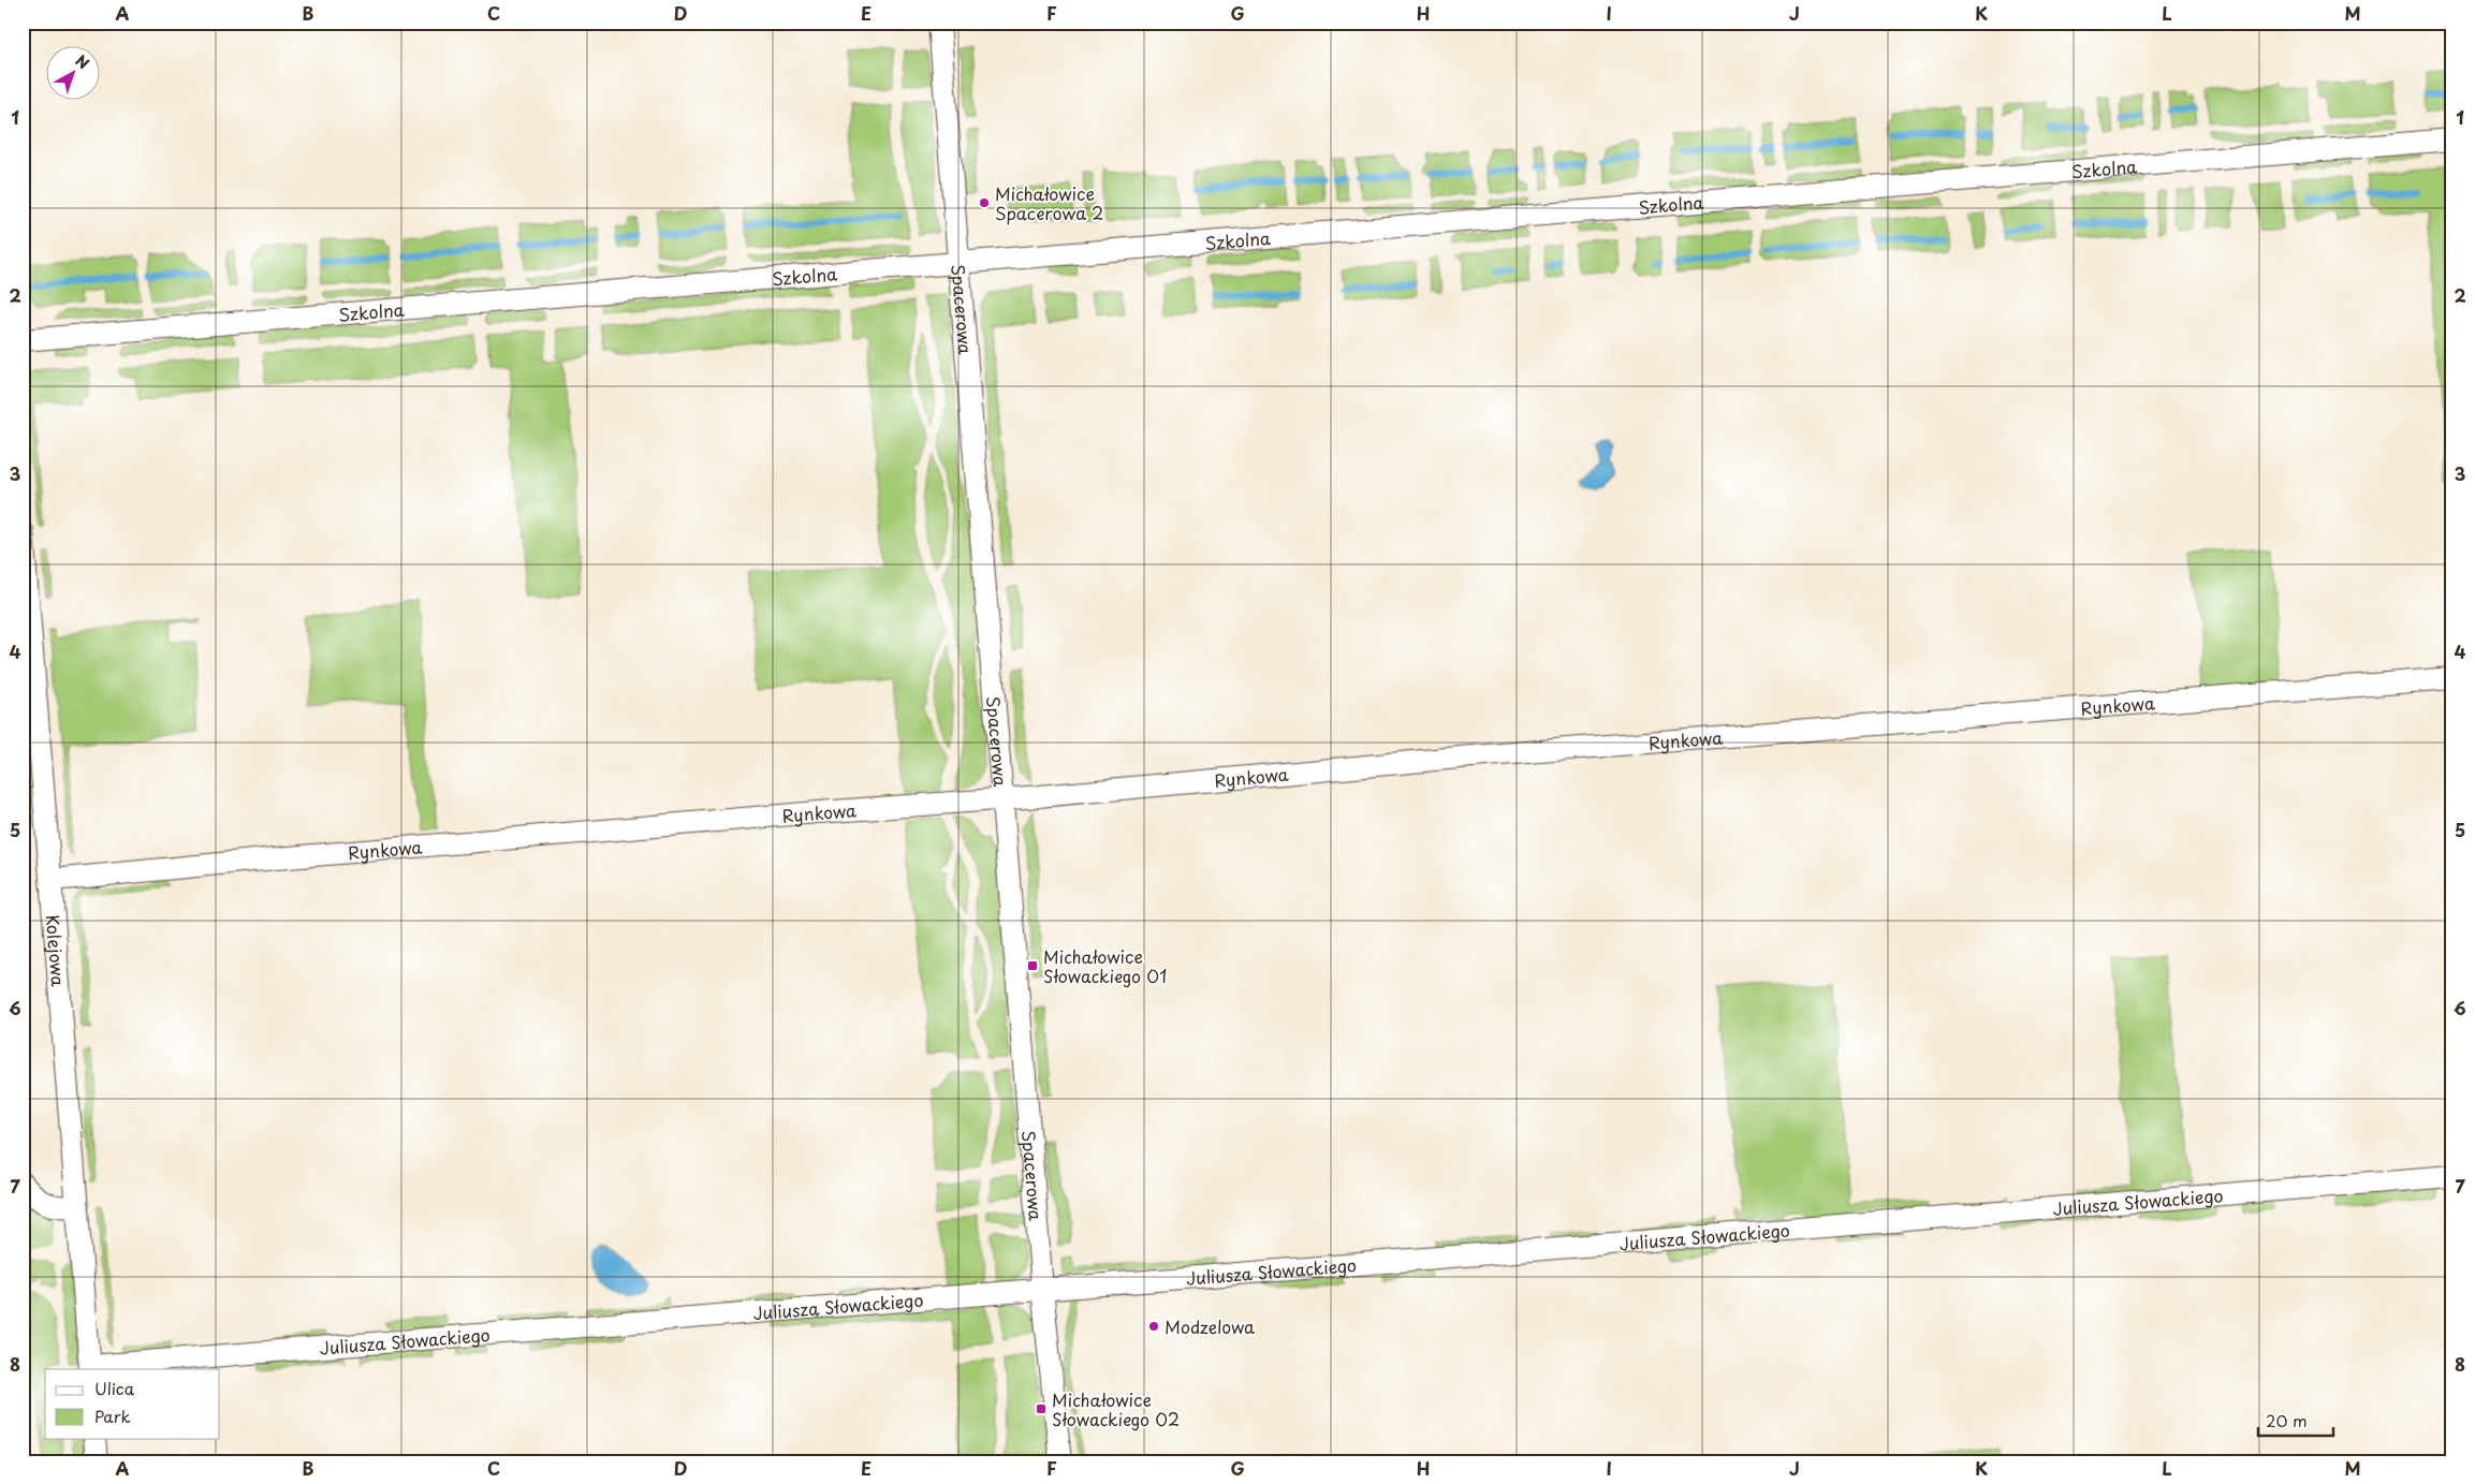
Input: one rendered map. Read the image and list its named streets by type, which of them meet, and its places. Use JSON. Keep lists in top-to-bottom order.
{
  "streets": {
    "street": [
      "Szkolna",
      "Spacerowa",
      "Rynkowa",
      "Kolejowa",
      "Juliusza Słowackiego"
    ]
  },
  "crossings": [
    ["Szkolna", "Spacerowa"],
    ["Spacerowa", "Rynkowa"],
    ["Spacerowa", "Juliusza Słowackiego"],
    ["Rynkowa", "Kolejowa"],
    ["Kolejowa", "Juliusza Słowackiego"]
  ],
  "places": {
    "other": ["Michałowice Spacerowa 2", "Modzelowa"],
    "transit": ["Michałowice Słowackiego 01", "Michałowice Słowackiego 02"]
  },
  "legend": ["Ulica", "Park"],
  "scale_bar": "20 m",
  "north": "top right",
  "grid": {
    "columns": [
      "A",
      "B",
      "C",
      "D",
      "E",
      "F",
      "G",
      "H",
      "I",
      "J",
      "K",
      "L",
      "M"
    ],
    "rows": [
      "1",
      "2",
      "3",
      "4",
      "5",
      "6",
      "7",
      "8"
    ]
  }
}
